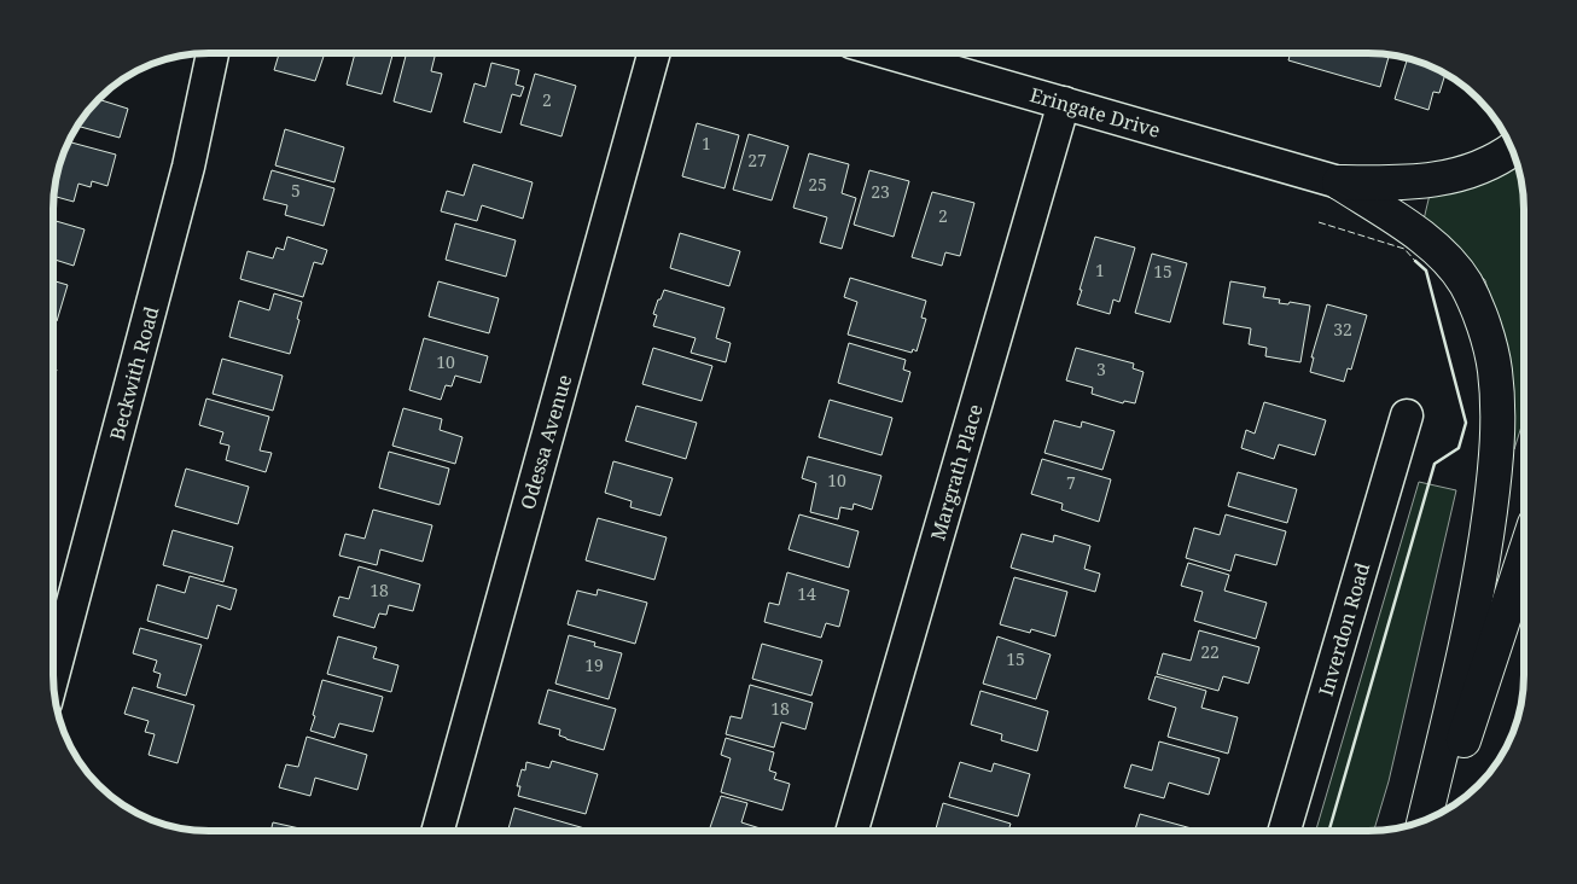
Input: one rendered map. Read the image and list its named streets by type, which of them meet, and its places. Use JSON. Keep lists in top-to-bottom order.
{
  "streets": {
    "street": [
      "Eringate Drive",
      "Beckwith Road",
      "Odessa Avenue",
      "Margrath Place",
      "Inverdon Road"
    ]
  },
  "crossings": [
    ["Eringate Drive", "Margrath Place"]
  ],
  "house_numbers": [
    "2",
    "1",
    "27",
    "25",
    "5",
    "23",
    "2",
    "1",
    "15",
    "32",
    "10",
    "3",
    "10",
    "7",
    "18",
    "14",
    "22",
    "15",
    "19",
    "18"
  ]
}
